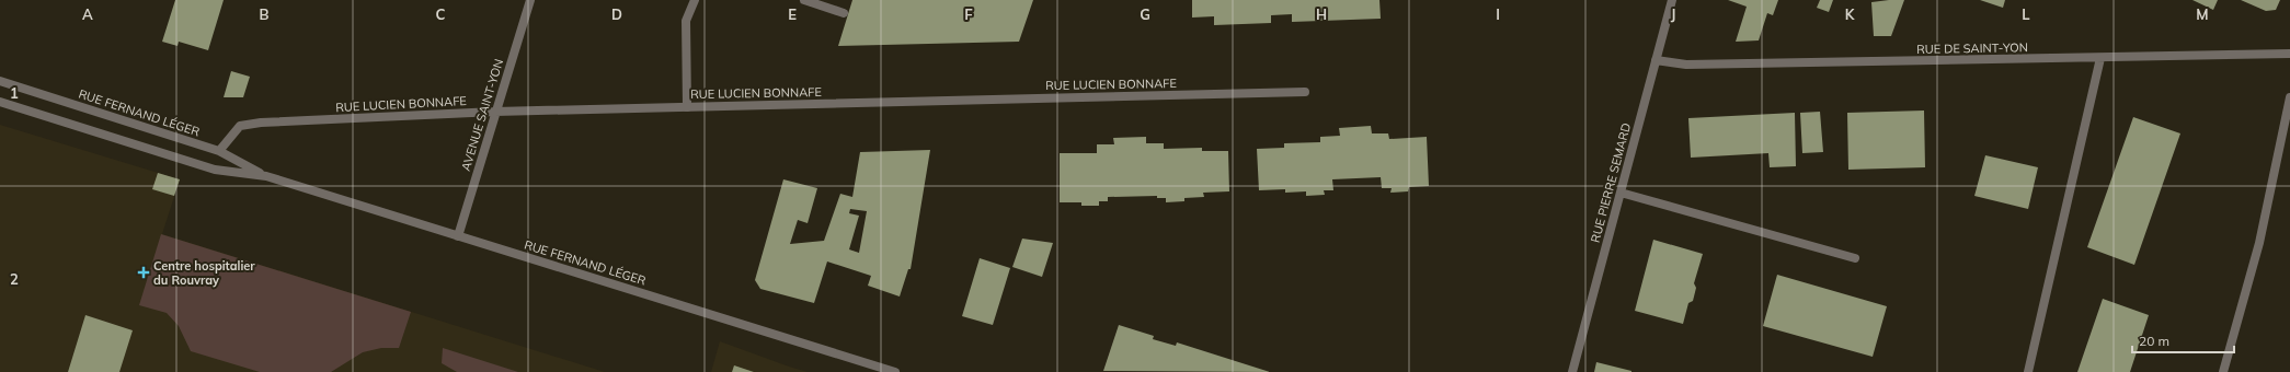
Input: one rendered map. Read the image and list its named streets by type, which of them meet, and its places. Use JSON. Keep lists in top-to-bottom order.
{
  "streets": {
    "street": [
      "RUE DE SAINT-YON",
      "RUE LUCIEN BONNAFE",
      "RUE FERNAND LÉGER",
      "AVENUE SAINT-YON",
      "RUE PIERRE SEMARD"
    ]
  },
  "crossings": [
    ["RUE DE SAINT-YON", "RUE PIERRE SEMARD"],
    ["RUE LUCIEN BONNAFE", "RUE FERNAND LÉGER"],
    ["RUE LUCIEN BONNAFE", "AVENUE SAINT-YON"],
    ["RUE FERNAND LÉGER", "AVENUE SAINT-YON"]
  ],
  "places": {
    "health": ["Centre hospitalier du Rouvray"]
  },
  "scale_bar": "20 m",
  "grid": {
    "columns": [
      "A",
      "B",
      "C",
      "D",
      "E",
      "F",
      "G",
      "H",
      "I",
      "J",
      "K",
      "L",
      "M"
    ],
    "rows": ["1", "2"]
  }
}
